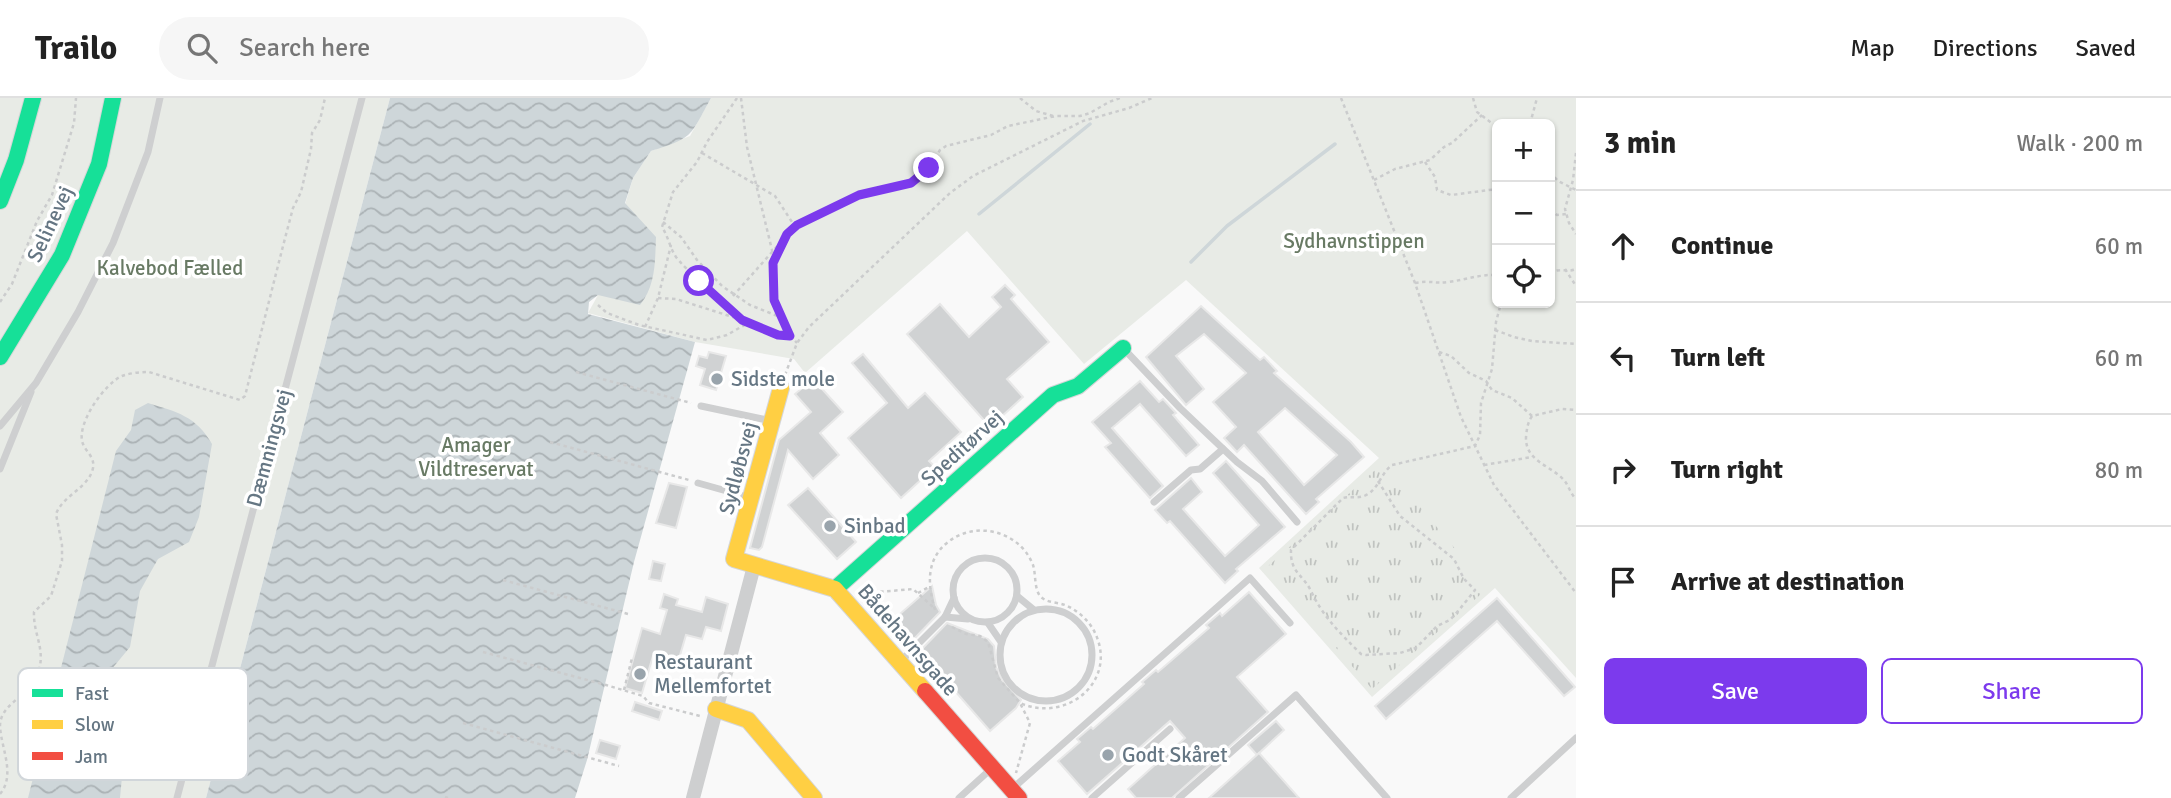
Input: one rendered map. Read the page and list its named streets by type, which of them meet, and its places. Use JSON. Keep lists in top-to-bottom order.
{
  "streets": {
    "main road": [
      "Selinevej",
      "Speditørvej",
      "Sydløbsvej",
      "Bådehavnsgade"
    ],
    "lane": ["Dæmningsvej"]
  },
  "crossings": [
    ["Speditørvej", "Bådehavnsgade"],
    ["Sydløbsvej", "Bådehavnsgade"]
  ],
  "parks": ["Sydhavnstippen", "Kalvebod Fælled", "Amager Vildtreservat"],
  "places": [
    "Sidste mole",
    "Sinbad",
    "Restaurant Mellemfortet",
    "Godt Skåret"
  ],
  "legend": ["Fast", "Slow", "Jam"],
  "page": {
    "header": "Trailo",
    "search": "Search here",
    "nav": ["Map", "Directions", "Saved"],
    "heading": ["3 min", "Walk · 200 m"],
    "map_buttons": ["+", "−"],
    "list": [
      ["Continue", "60 m"],
      ["Turn left", "60 m"],
      ["Turn right", "80 m"],
      "Arrive at destination"
    ],
    "buttons": ["Save", "Share"]
  }
}
